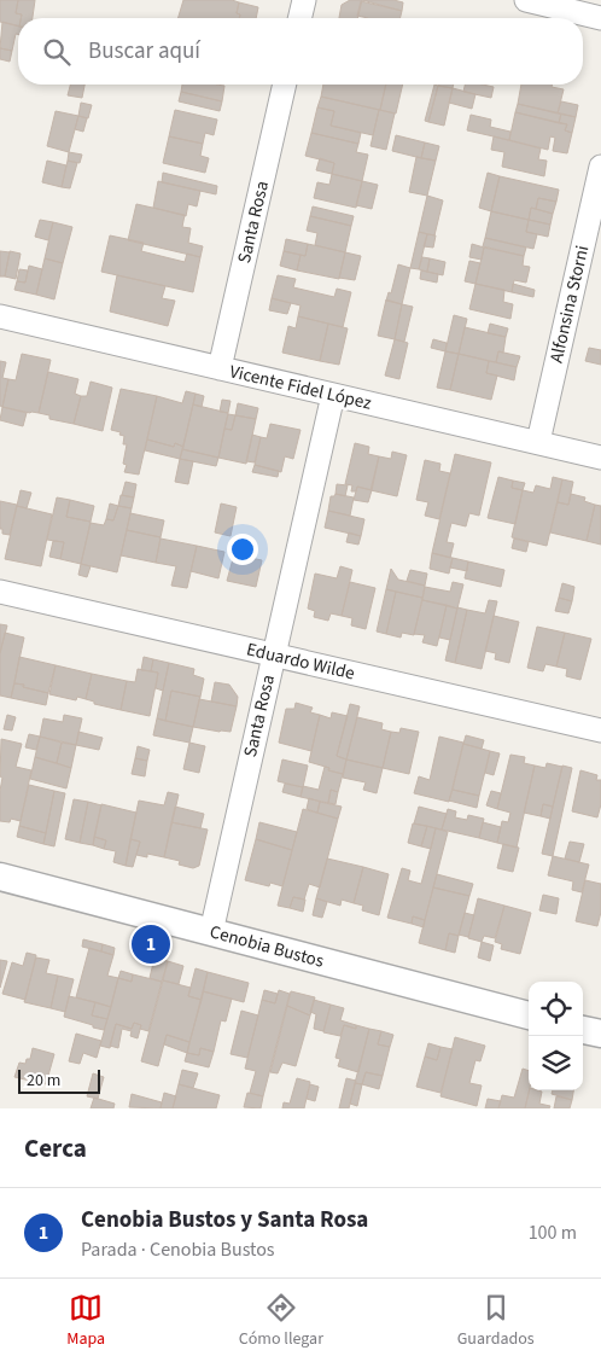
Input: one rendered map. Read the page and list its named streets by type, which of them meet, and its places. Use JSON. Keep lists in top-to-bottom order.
{
  "streets": {
    "street": [
      "Santa Rosa",
      "Alfonsina Storni",
      "Vicente Fidel López",
      "Eduardo Wilde",
      "Cenobia Bustos"
    ]
  },
  "crossings": [
    ["Santa Rosa", "Vicente Fidel López"],
    ["Santa Rosa", "Eduardo Wilde"],
    ["Santa Rosa", "Cenobia Bustos"],
    ["Alfonsina Storni", "Vicente Fidel López"]
  ],
  "scale_bar": "20 m",
  "page": {
    "search": "Buscar aquí",
    "pins": "1",
    "scale": "20 m",
    "heading": "Cerca",
    "list": [
      {
        "mark": "1",
        "name": "Cenobia Bustos y Santa Rosa",
        "note": "Parada · Cenobia Bustos",
        "value": "100 m"
      }
    ],
    "nav": ["Mapa", "Cómo llegar", "Guardados"]
  }
}
